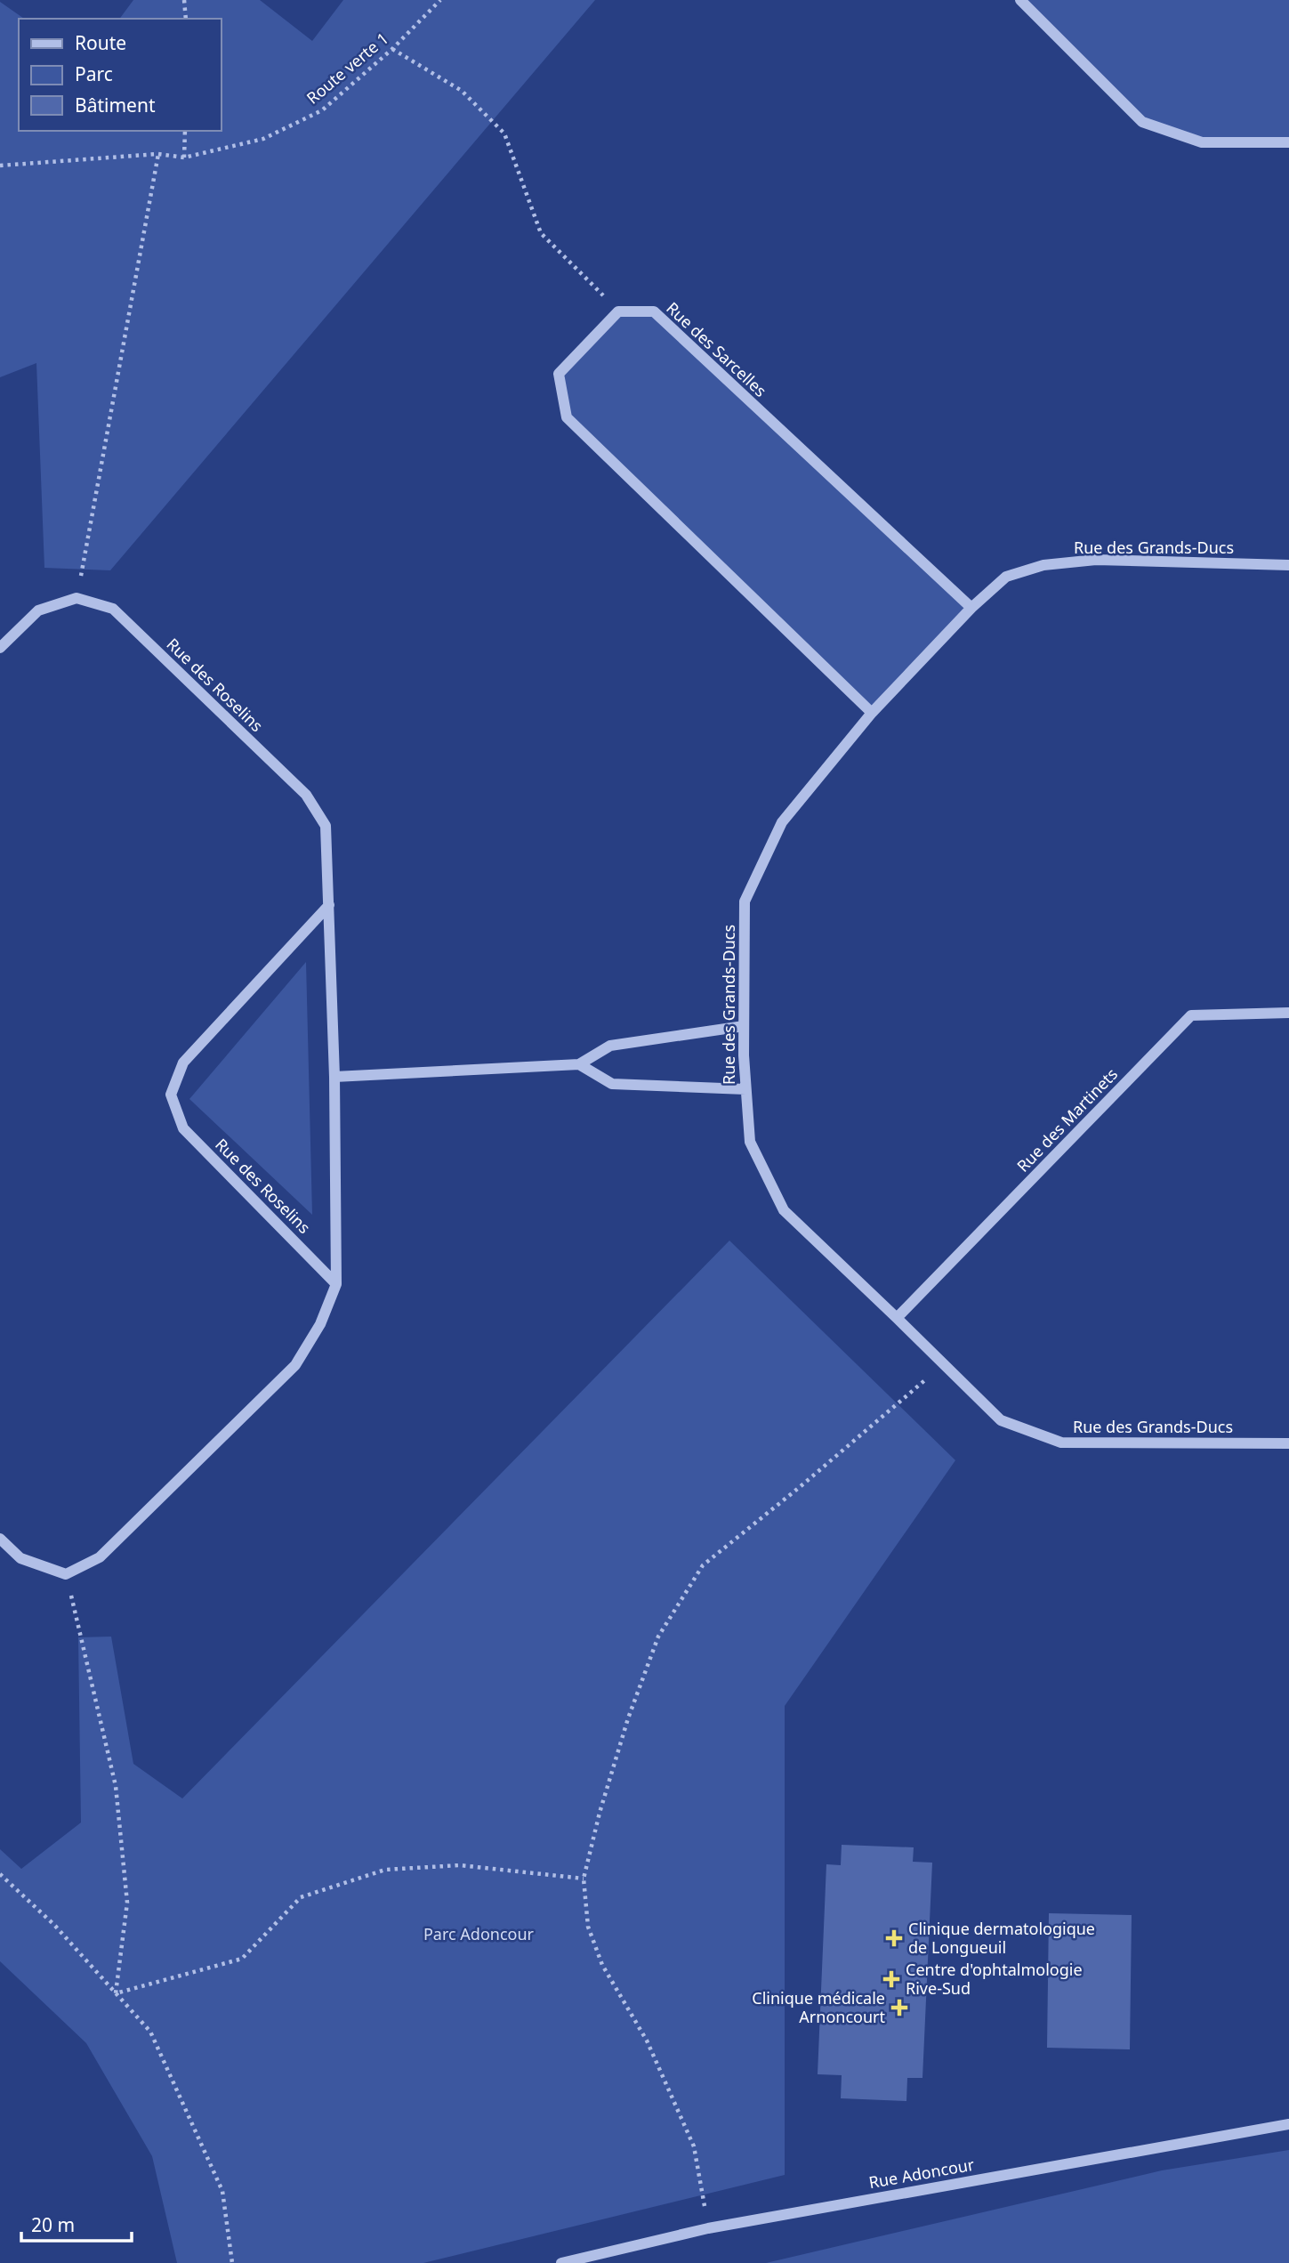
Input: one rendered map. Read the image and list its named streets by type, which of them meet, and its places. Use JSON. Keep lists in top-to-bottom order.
{
  "streets": {
    "street": [
      "Rue des Sarcelles",
      "Rue des Grands-Ducs",
      "Rue des Roselins",
      "Rue des Martinets",
      "Rue Adoncour"
    ],
    "path": ["Route verte 1"]
  },
  "crossings": [
    ["Rue des Sarcelles", "Rue des Grands-Ducs"],
    ["Rue des Grands-Ducs", "Rue des Martinets"]
  ],
  "parks": ["Parc Adoncour"],
  "places": {
    "health": ["Clinique dermatologique de Longueuil", "Centre d'ophtalmologie Rive-Sud", "Clinique médicale Arnoncourt"]
  },
  "legend": ["Route", "Parc", "Bâtiment"],
  "scale_bar": "20 m"
}
